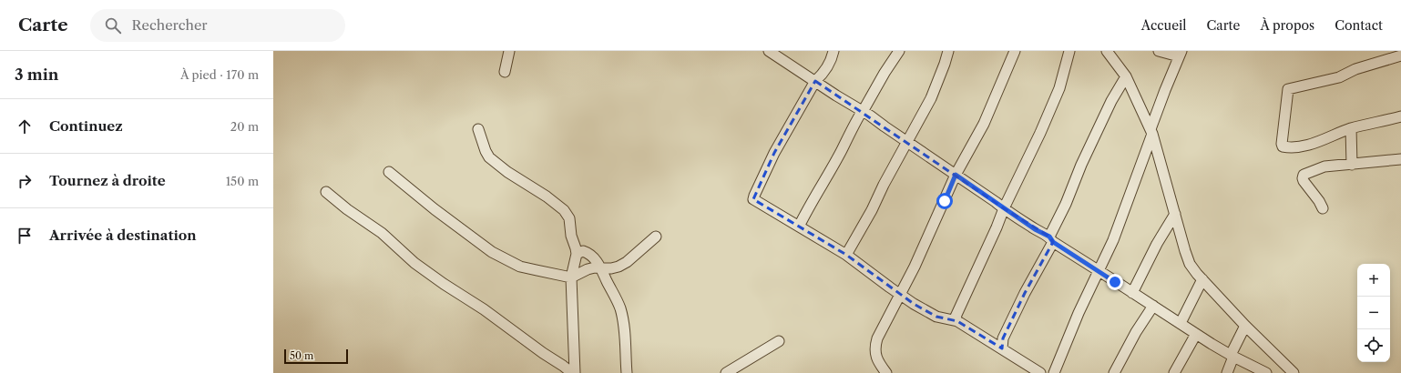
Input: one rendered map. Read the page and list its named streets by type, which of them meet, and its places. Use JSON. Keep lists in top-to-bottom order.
{
  "scale_bar": "50 m",
  "page": {
    "header": "Carte",
    "search": "Rechercher",
    "nav": [
      "Accueil",
      "Carte",
      "À propos",
      "Contact"
    ],
    "heading": ["3 min", "À pied · 170 m"],
    "list": [
      ["Continuez", "20 m"],
      ["Tournez à droite", "150 m"],
      "Arrivée à destination"
    ],
    "map_buttons": ["+", "−"],
    "scale": "50 m"
  }
}
